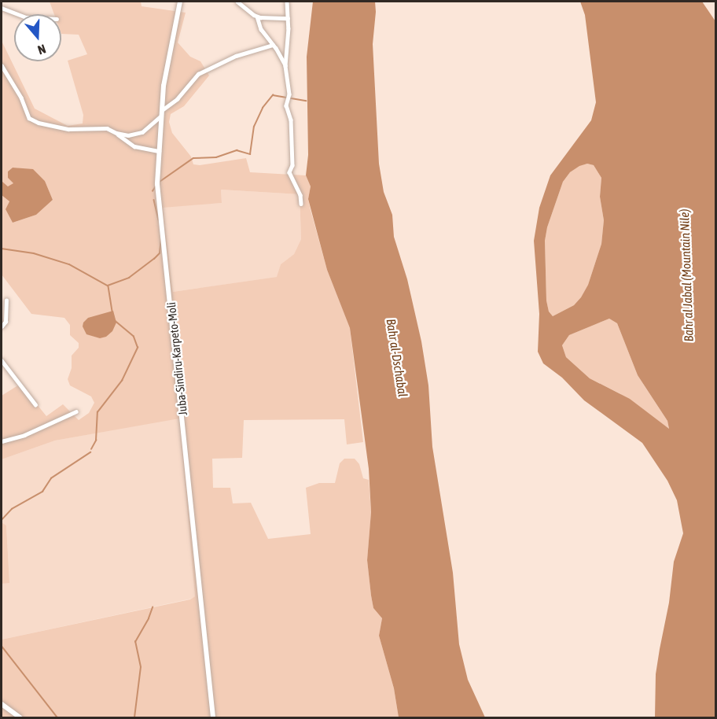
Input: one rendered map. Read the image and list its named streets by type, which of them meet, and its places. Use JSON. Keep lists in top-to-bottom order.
{
  "streets": {
    "main road": ["Juba-Sindiru-Karpeto-Moli"]
  },
  "water": ["Bahr al Jabal (Mountain Nile)", "Bahr al-Dschabal"],
  "north": "bottom"
}
